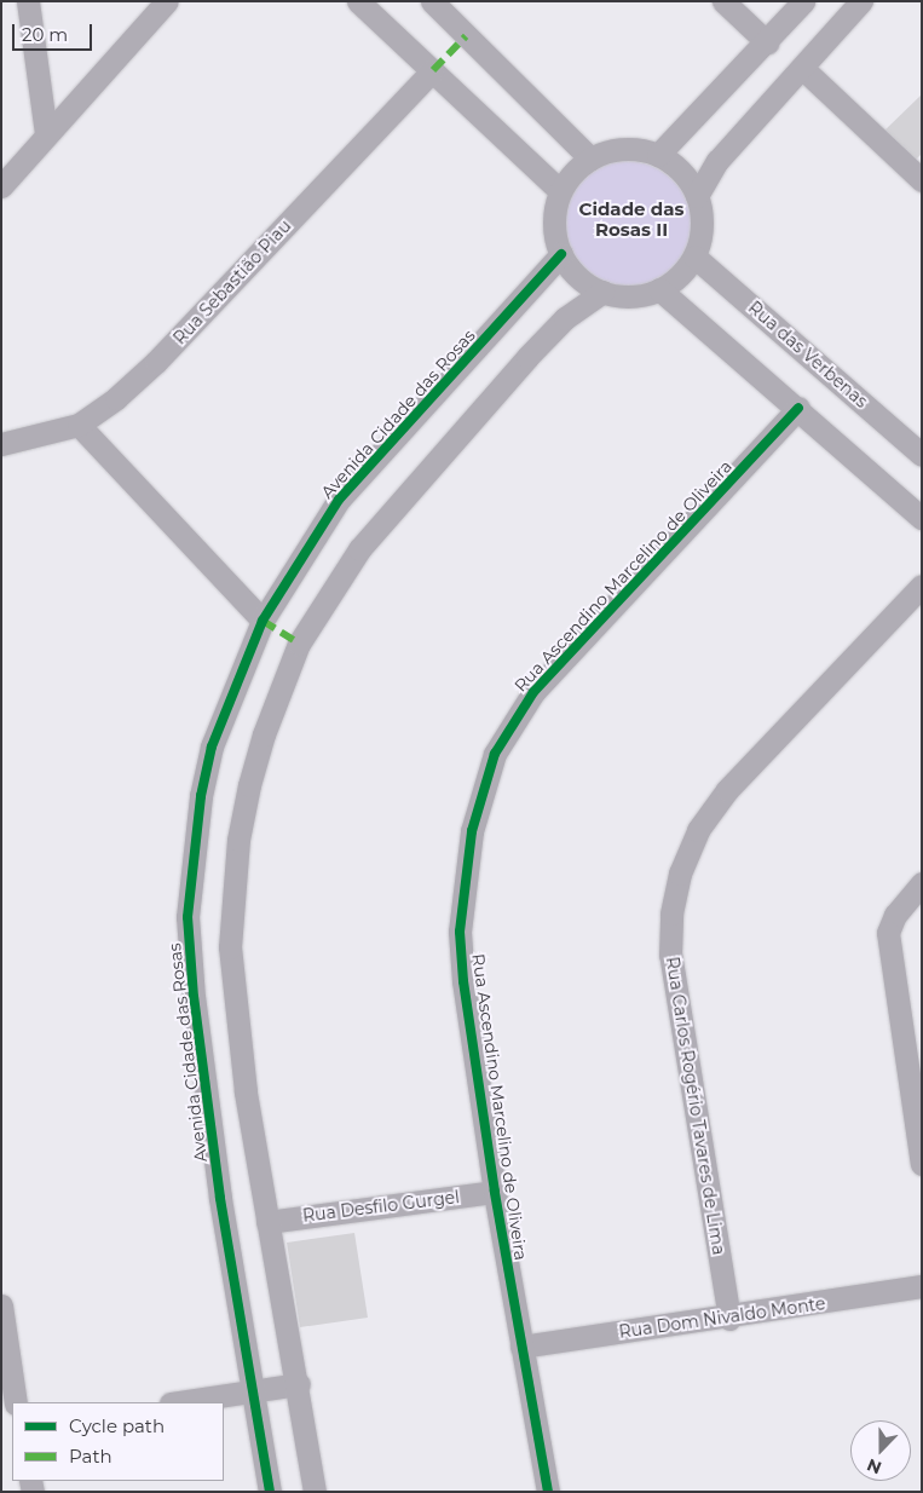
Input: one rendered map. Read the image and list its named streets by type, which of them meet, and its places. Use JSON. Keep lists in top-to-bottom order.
{
  "streets": {
    "street": [
      "Rua Sebastião Piau",
      "Rua das Verbenas",
      "Avenida Cidade das Rosas",
      "Rua Ascendino Marcelino de Oliveira",
      "Rua Carlos Rogério Tavares de Lima",
      "Rua Desfilo Gurgel",
      "Rua Dom Nivaldo Monte"
    ]
  },
  "crossings": [
    ["Rua das Verbenas", "Avenida Cidade das Rosas"],
    ["Rua Ascendino Marcelino de Oliveira", "Rua Desfilo Gurgel"],
    ["Rua Ascendino Marcelino de Oliveira", "Rua Dom Nivaldo Monte"],
    ["Rua Carlos Rogério Tavares de Lima", "Rua Dom Nivaldo Monte"]
  ],
  "districts": ["Cidade das Rosas II"],
  "legend": ["Cycle path", "Path"],
  "scale_bar": "20 m",
  "north": "bottom"
}
